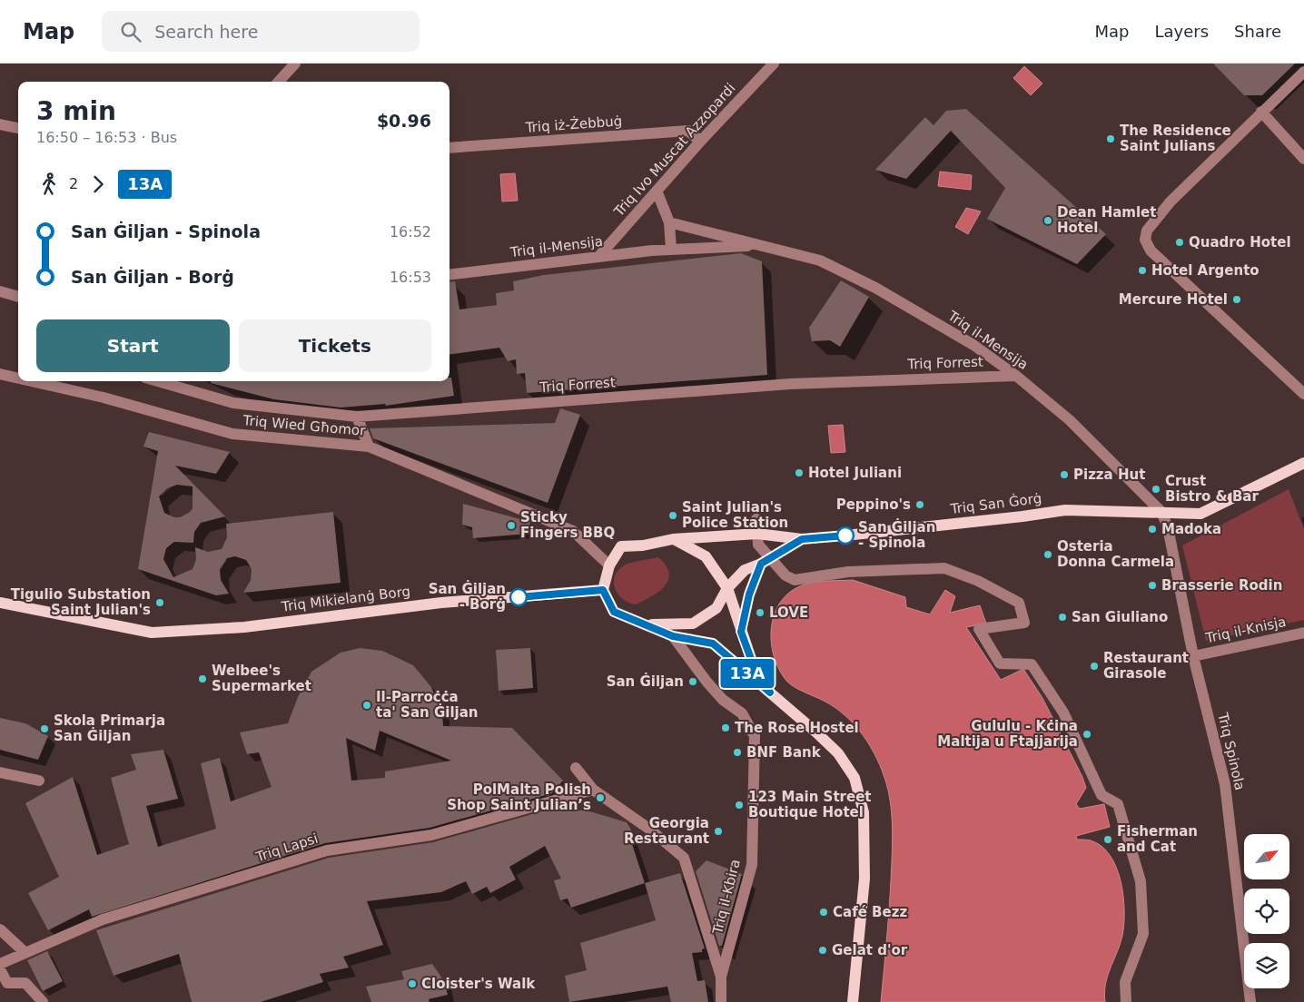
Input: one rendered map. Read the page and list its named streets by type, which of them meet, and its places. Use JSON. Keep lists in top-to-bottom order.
{
  "streets": {
    "main road": ["Triq San Ġorġ", "Triq Mikielanġ Borg"],
    "street": [
      "Triq iż-Żebbuġ",
      "Triq Ivo Muscat Azzopardi",
      "Triq il-Mensija",
      "Triq Forrest",
      "Triq Wied Għomor",
      "Triq il-Knisja",
      "Triq Spinola",
      "Triq Lapsi",
      "Triq il-Kbira"
    ]
  },
  "crossings": [
    ["Triq iż-Żebbuġ", "Triq Ivo Muscat Azzopardi"],
    ["Triq Ivo Muscat Azzopardi", "Triq il-Mensija"],
    ["Triq il-Mensija", "Triq Forrest"],
    ["Triq il-Mensija", "Triq San Ġorġ"],
    ["Triq il-Mensija", "Triq Spinola"],
    ["Triq Wied Għomor", "Triq San Ġorġ"],
    ["Triq Wied Għomor", "Triq Mikielanġ Borg"],
    ["Triq San Ġorġ", "Triq Mikielanġ Borg"],
    ["Triq San Ġorġ", "Triq Spinola"],
    ["Triq il-Knisja", "Triq Spinola"]
  ],
  "places": [
    "The Residence Saint Julians",
    "Dean Hamlet Hotel",
    "Quadro Hotel",
    "Hotel Argento",
    "Mercure Hotel",
    "Hotel Juliani",
    "Pizza Hut",
    "Crust Bistro & Bar",
    "Peppino's",
    "Saint Julian's Police Station",
    "Sticky Fingers BBQ",
    "Madoka",
    "San Ġiljan - Spinola",
    "Osteria Donna Carmela",
    "Brasserie Rodin",
    "San Ġiljan - Borġ",
    "Tigulio Substation Saint Julian's",
    "LOVE",
    "San Giuliano",
    "Restaurant Girasole",
    "Welbee's Supermarket",
    "San Ġiljan",
    "Il-Parroċċa ta' San Ġiljan",
    "The Rose Hostel",
    "Skola Primarja San Ġiljan",
    "Gululu - Kċina Maltija u Ftajjarija",
    "BNF Bank",
    "PolMalta Polish Shop Saint Julian’s",
    "123 Main Street Boutique Hotel",
    "Georgia Restaurant",
    "Fisherman and Cat",
    "Café Bezz",
    "Gelat d'or",
    "Cloister's Walk"
  ],
  "lines": ["bus line 13A"],
  "north": "top right",
  "page": {
    "header": "Map",
    "search": "Search here",
    "nav": ["Map", "Layers", "Share"],
    "on_map": "13A",
    "heading": ["3 min", "16:50 – 16:53 · Bus", "$0.96"],
    "legs": ["2", "13A"],
    "list": [
      {
        "name": "San Ġiljan - Spinola",
        "value": "16:52"
      },
      {
        "name": "San Ġiljan - Borġ",
        "value": "16:53"
      }
    ],
    "buttons": ["Start", "Tickets"]
  }
}
